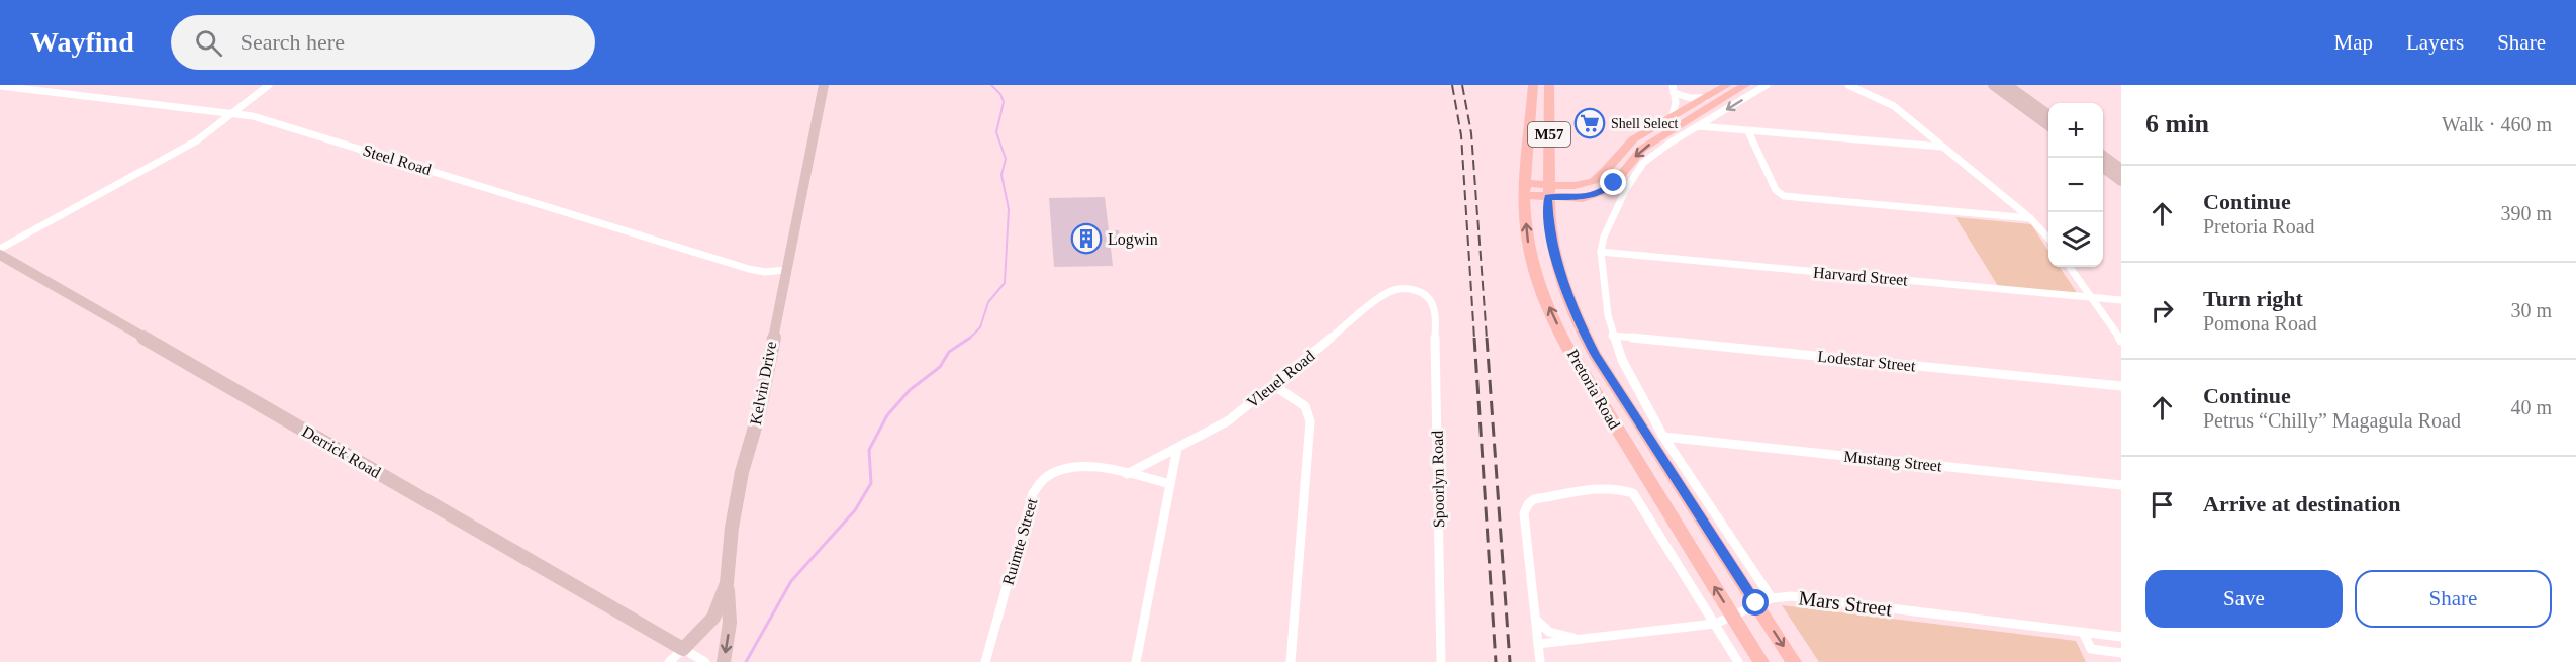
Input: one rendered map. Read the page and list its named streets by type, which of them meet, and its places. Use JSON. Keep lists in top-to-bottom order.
{
  "streets": {
    "main road": ["M57", "Pretoria Road"],
    "street": [
      "Steel Road",
      "Harvard Street",
      "Lodestar Street",
      "Vleuel Road",
      "Kelvin Drive",
      "Derrick Road",
      "Mustang Street",
      "Spoorlyn Road",
      "Ruimte Street",
      "Mars Street"
    ]
  },
  "crossings": [
    ["Steel Road", "Kelvin Drive"],
    ["Vleuel Road", "Spoorlyn Road"],
    ["Vleuel Road", "Ruimte Street"],
    ["Kelvin Drive", "Derrick Road"],
    ["Pretoria Road", "Mars Street"]
  ],
  "places": {
    "supermarket": ["Shell Select"],
    "building": ["Logwin"]
  },
  "page": {
    "header": "Wayfind",
    "search": "Search here",
    "nav": ["Map", "Layers", "Share"],
    "heading": ["6 min", "Walk · 460 m"],
    "map_buttons": ["+", "−"],
    "list": [
      ["Continue", "Pretoria Road", "390 m"],
      ["Turn right", "Pomona Road", "30 m"],
      ["Continue", "Petrus “Chilly” Magagula Road", "40 m"],
      "Arrive at destination"
    ],
    "buttons": ["Save", "Share"]
  }
}
